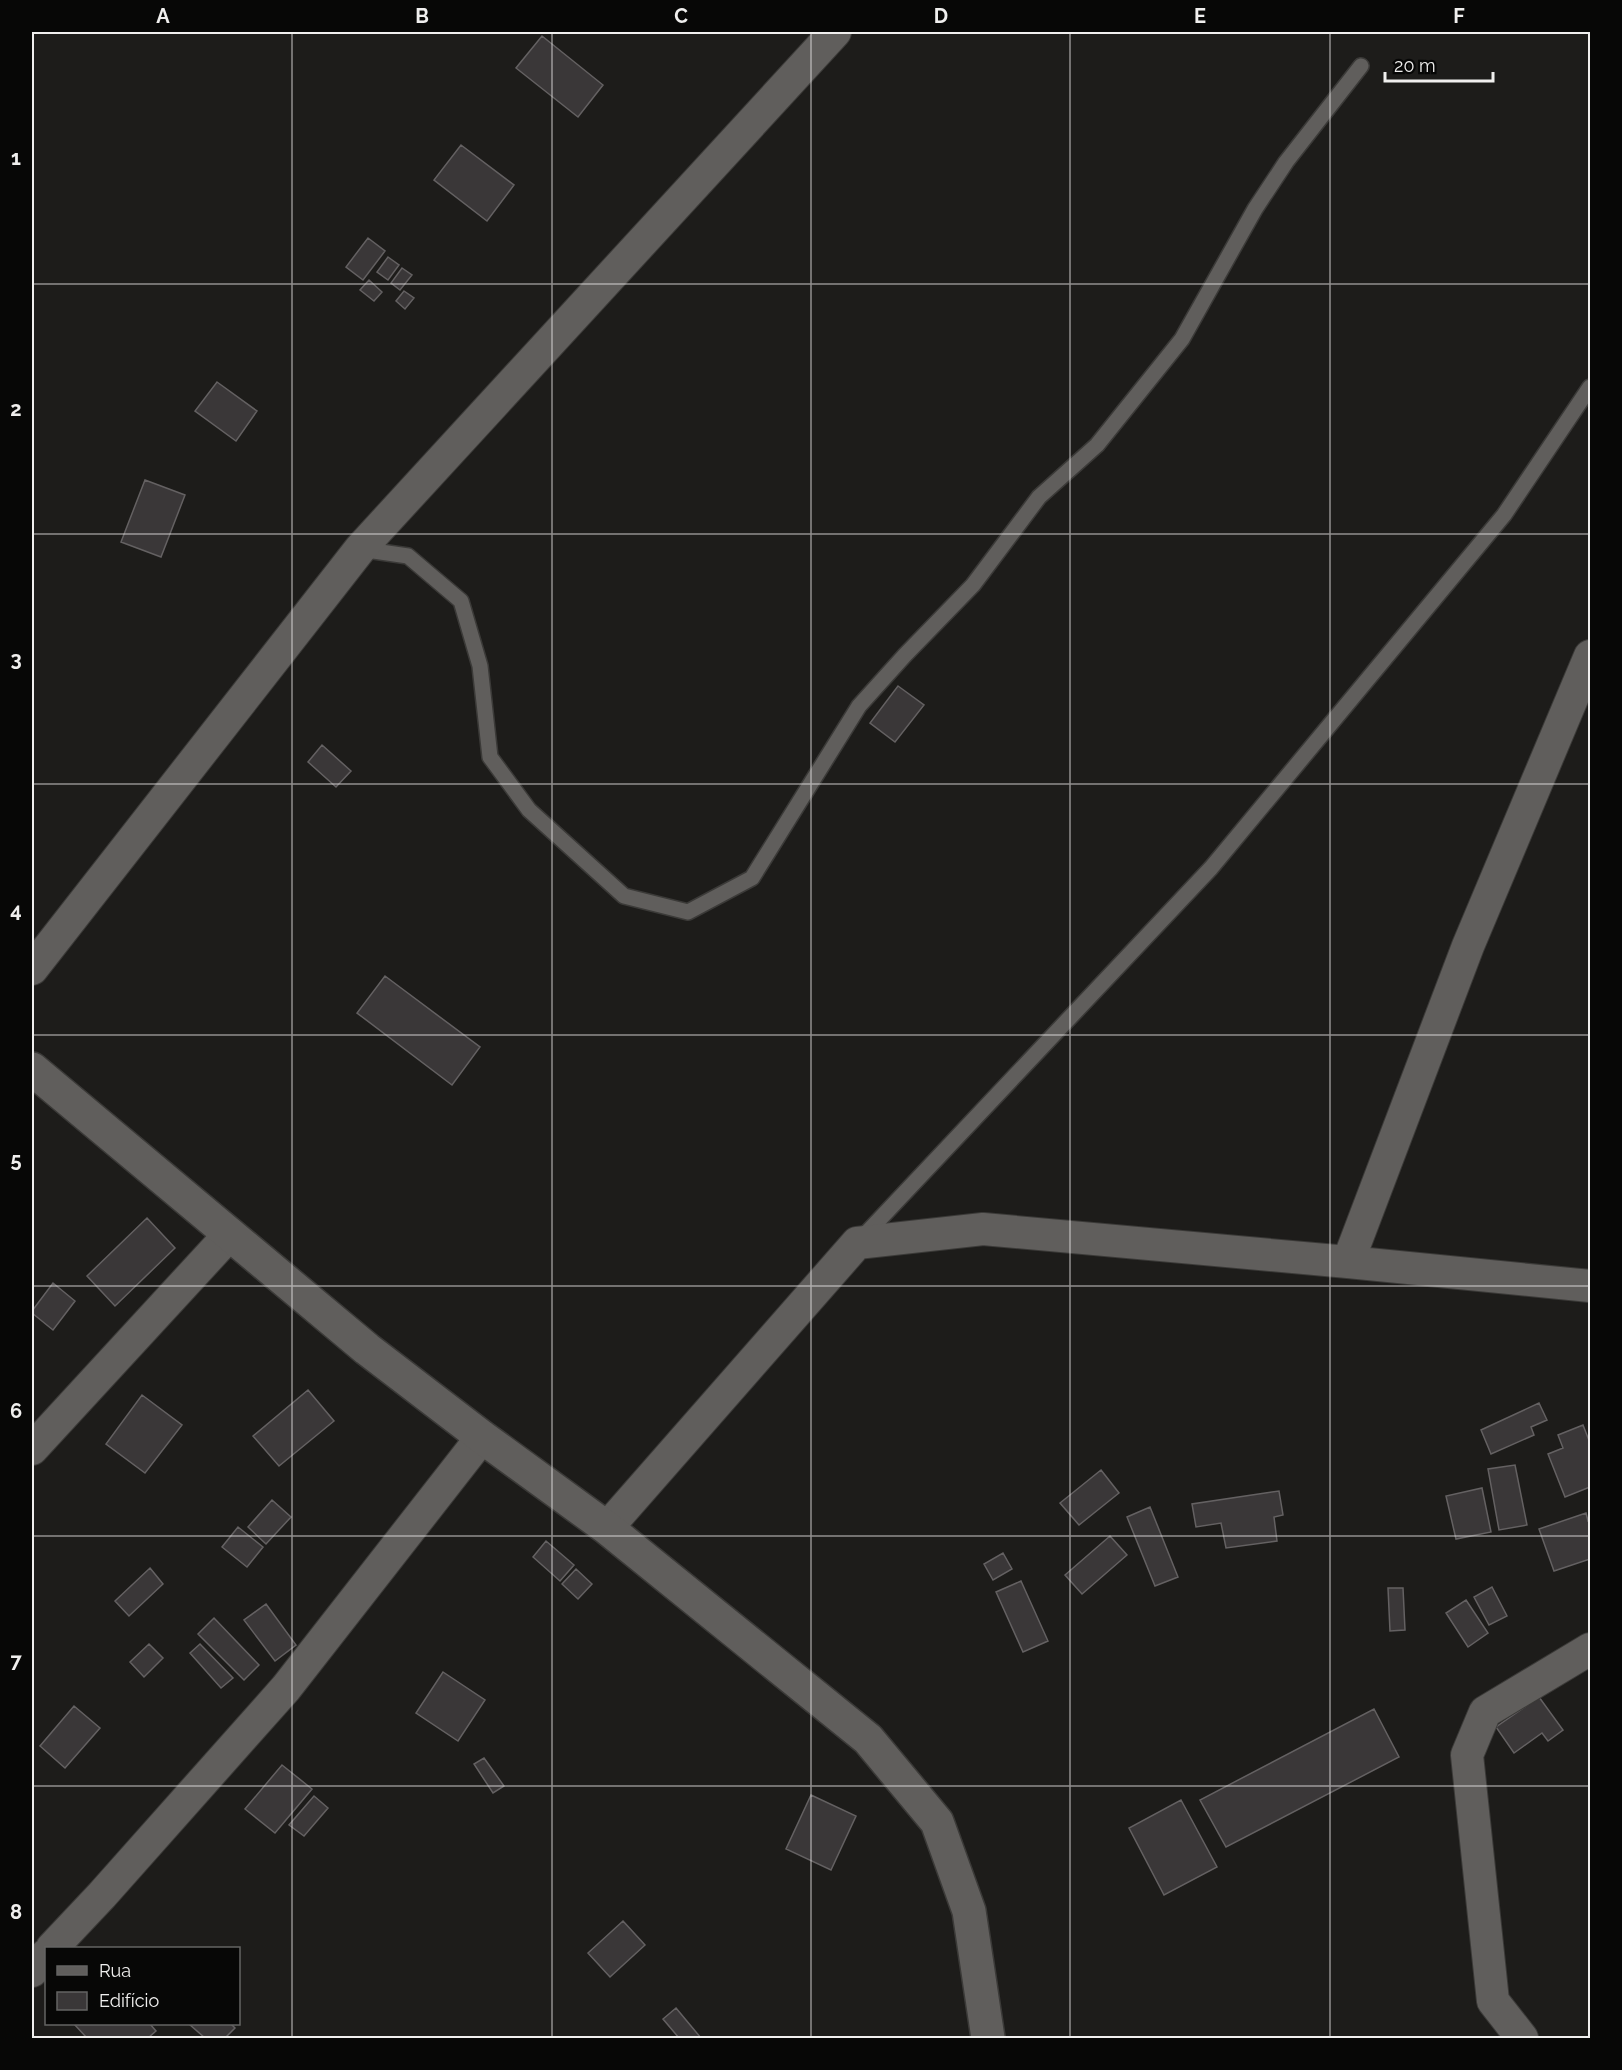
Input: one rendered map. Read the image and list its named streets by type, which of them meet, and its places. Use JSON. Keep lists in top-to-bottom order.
{
  "legend": ["Rua", "Edifício"],
  "scale_bar": "20 m",
  "grid": {
    "columns": [
      "A",
      "B",
      "C",
      "D",
      "E",
      "F"
    ],
    "rows": [
      "1",
      "2",
      "3",
      "4",
      "5",
      "6",
      "7",
      "8"
    ]
  }
}
